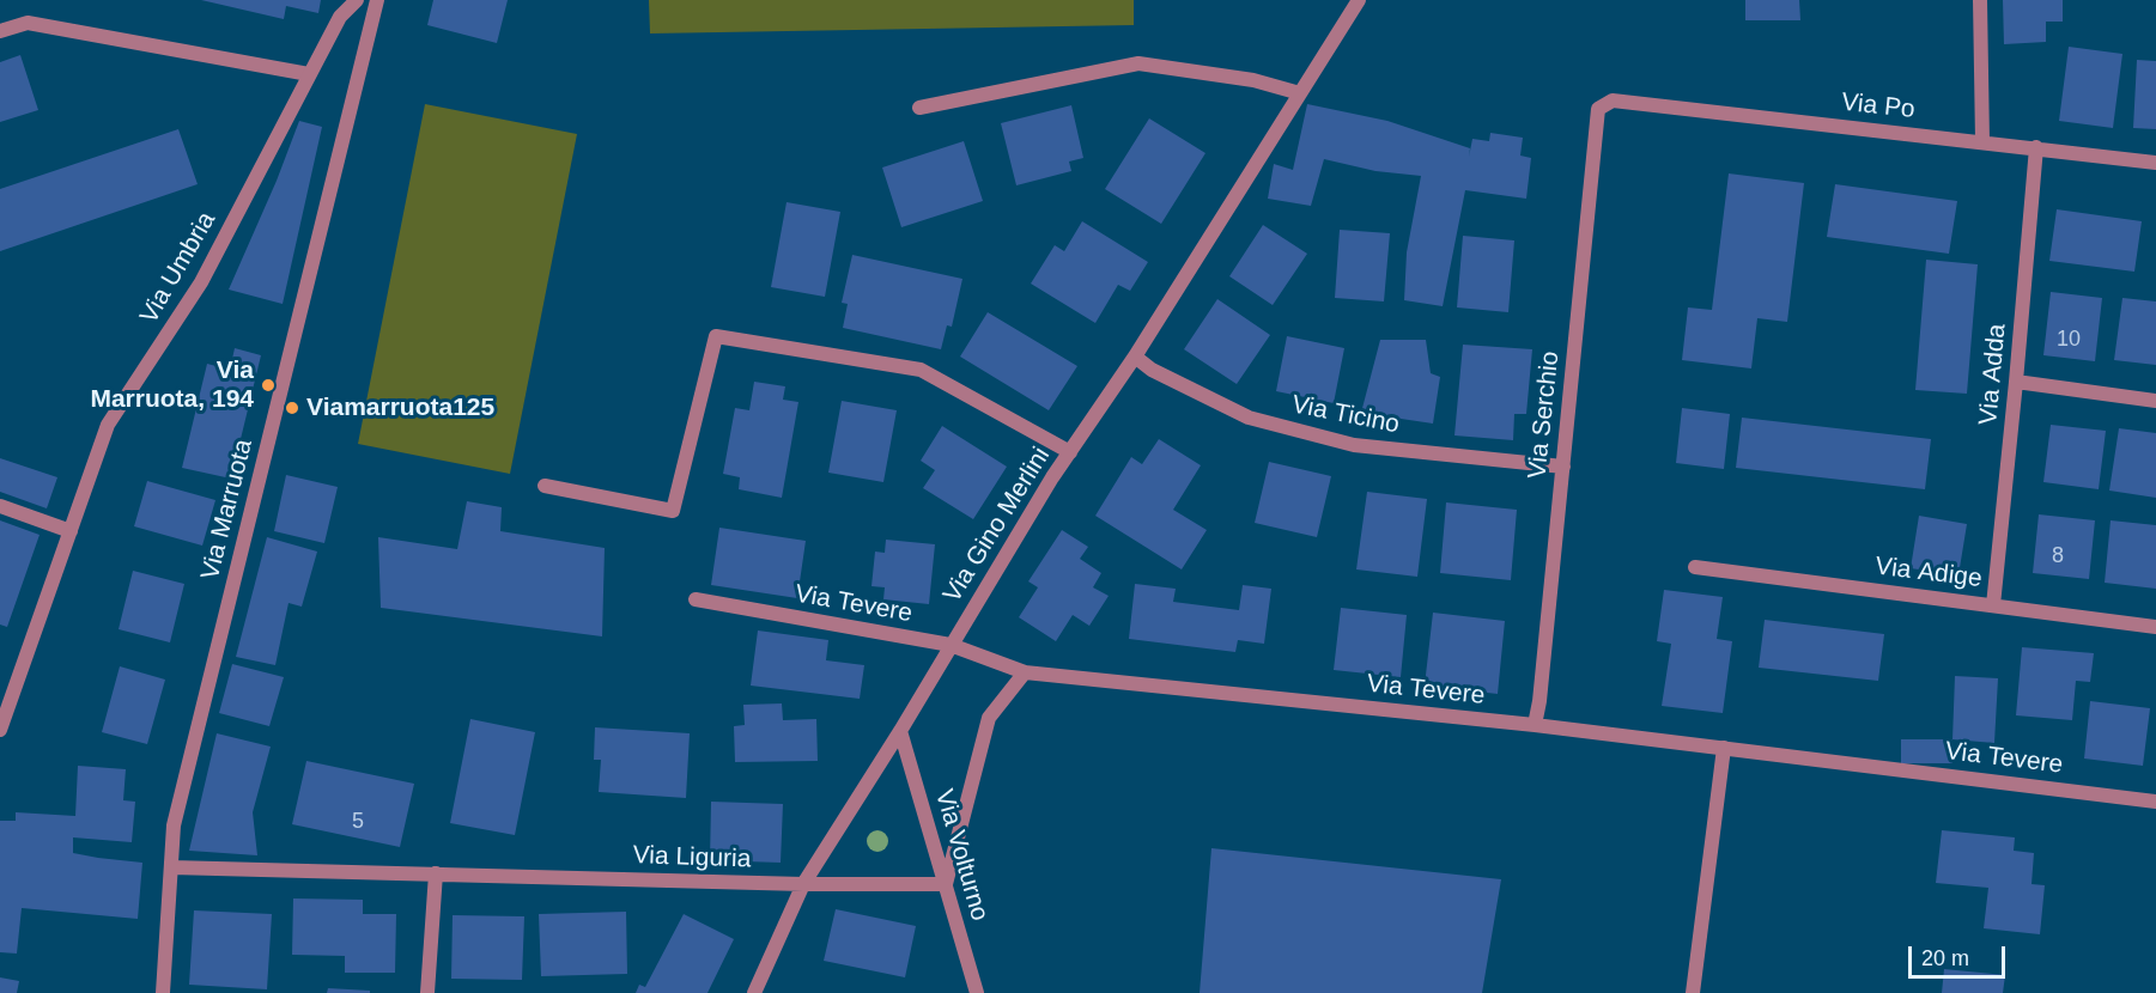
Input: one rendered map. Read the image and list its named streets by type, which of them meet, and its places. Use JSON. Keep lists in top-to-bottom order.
{
  "streets": {
    "street": [
      "Via Po",
      "Via Umbria",
      "Via Adda",
      "Via Ticino",
      "Via Serchio",
      "Via Marruota",
      "Via Gino Merlini",
      "Via Adige",
      "Via Tevere",
      "Via Volturno",
      "Via Liguria"
    ]
  },
  "crossings": [
    ["Via Po", "Via Adda"],
    ["Via Po", "Via Serchio"],
    ["Via Adda", "Via Adige"],
    ["Via Ticino", "Via Serchio"],
    ["Via Ticino", "Via Gino Merlini"],
    ["Via Serchio", "Via Tevere"],
    ["Via Marruota", "Via Liguria"],
    ["Via Gino Merlini", "Via Tevere"],
    ["Via Gino Merlini", "Via Volturno"],
    ["Via Gino Merlini", "Via Liguria"],
    ["Via Volturno", "Via Liguria"]
  ],
  "places": ["Via Marruota, 194", "Viamarruota125"],
  "house_numbers": ["10", "8", "5"],
  "scale_bar": "20 m"
}
